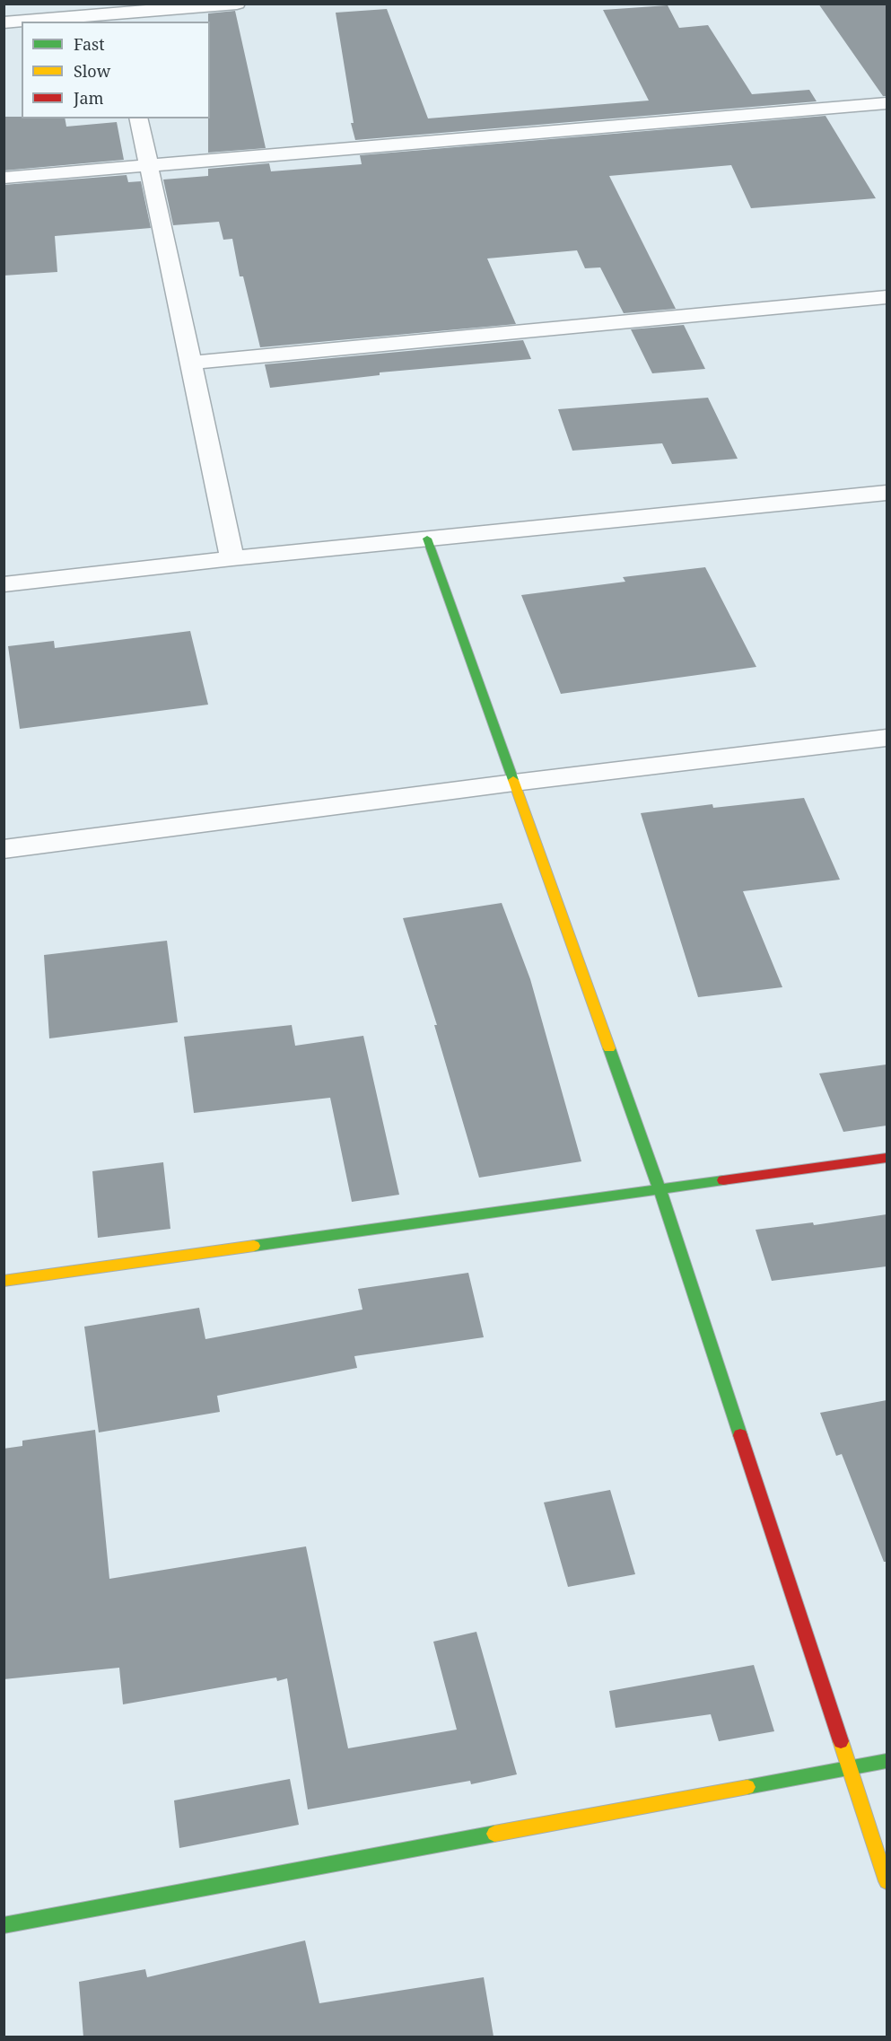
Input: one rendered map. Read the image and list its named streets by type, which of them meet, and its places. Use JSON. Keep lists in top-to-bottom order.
{
  "legend": ["Fast", "Slow", "Jam"]
}
